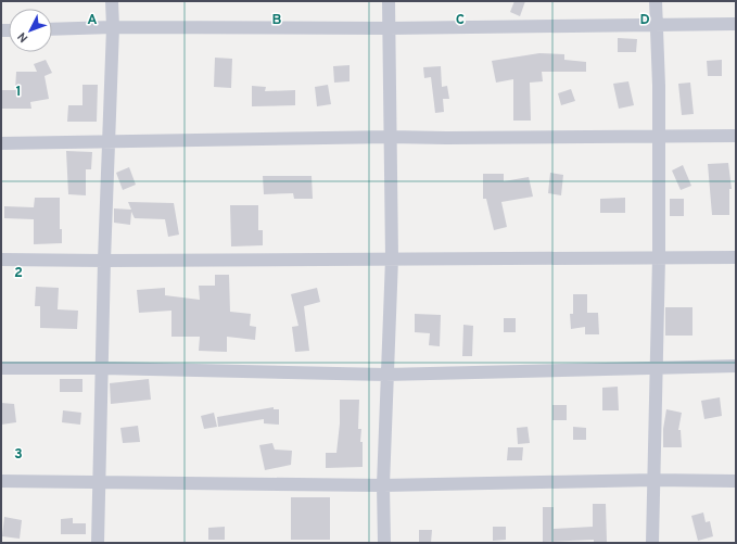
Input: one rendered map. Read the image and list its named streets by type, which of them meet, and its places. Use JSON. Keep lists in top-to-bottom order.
{
  "north": "bottom left",
  "grid": {
    "columns": [
      "A",
      "B",
      "C",
      "D"
    ],
    "rows": ["1", "2", "3"]
  }
}
